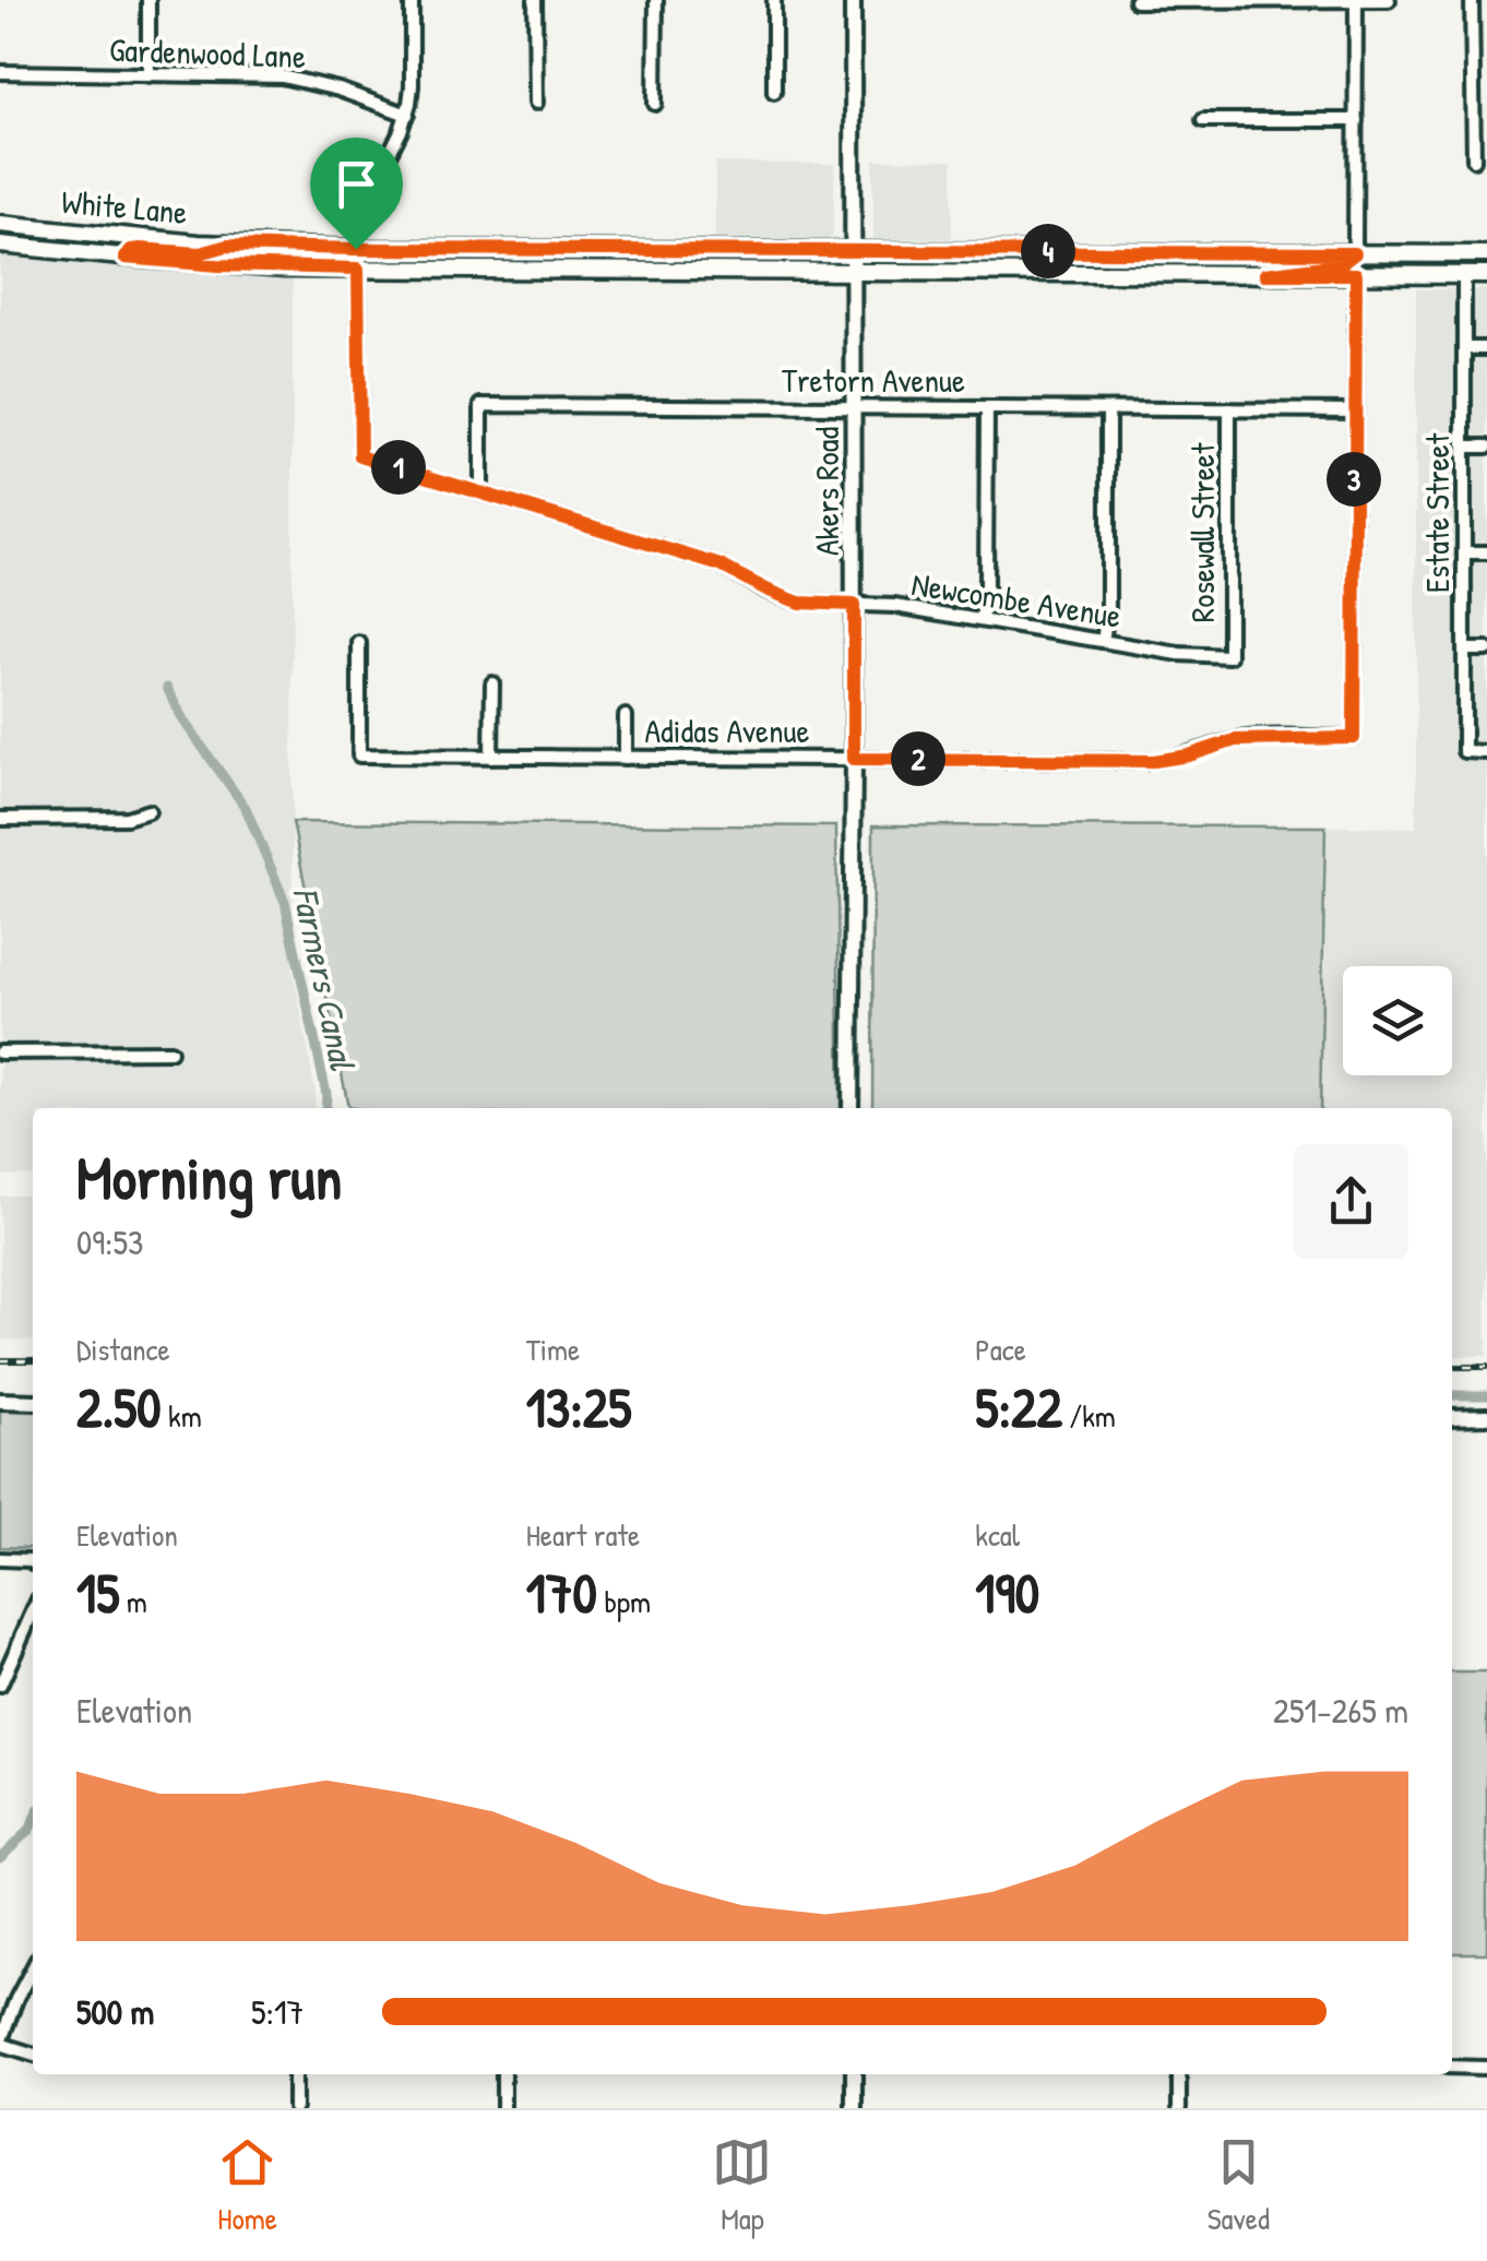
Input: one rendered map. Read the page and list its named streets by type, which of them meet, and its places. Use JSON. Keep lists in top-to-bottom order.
{
  "streets": {
    "main road": ["White Lane"],
    "street": [
      "Gardenwood Lane",
      "Tretorn Avenue",
      "Akers Road",
      "Estate Street",
      "Rosewall Street",
      "Newcombe Avenue",
      "Adidas Avenue"
    ]
  },
  "crossings": [
    ["White Lane", "Akers Road"],
    ["White Lane", "Estate Street"],
    ["White Lane", "Newcombe Avenue"],
    ["Tretorn Avenue", "Akers Road"],
    ["Tretorn Avenue", "Rosewall Street"],
    ["Tretorn Avenue", "Newcombe Avenue"],
    ["Tretorn Avenue", "Adidas Avenue"],
    ["Akers Road", "Newcombe Avenue"],
    ["Akers Road", "Adidas Avenue"],
    ["Rosewall Street", "Newcombe Avenue"]
  ],
  "water": ["Farmers Canal"],
  "page": {
    "pins": [
      "4",
      "1",
      "3",
      "2"
    ],
    "heading": ["Morning run", "09:53"],
    "stats": [
      ["Distance", "2.50 km"],
      ["Time", "13:25"],
      ["Pace", "5:22 /km"],
      ["Elevation", "15 m"],
      ["Heart rate", "170 bpm"],
      ["kcal", "190"]
    ],
    "chart": ["Elevation", "251–265 m"],
    "list": [
      {
        "name": "500 m",
        "note": "5:17"
      }
    ],
    "tabs": ["Home", "Map", "Saved"]
  }
}
